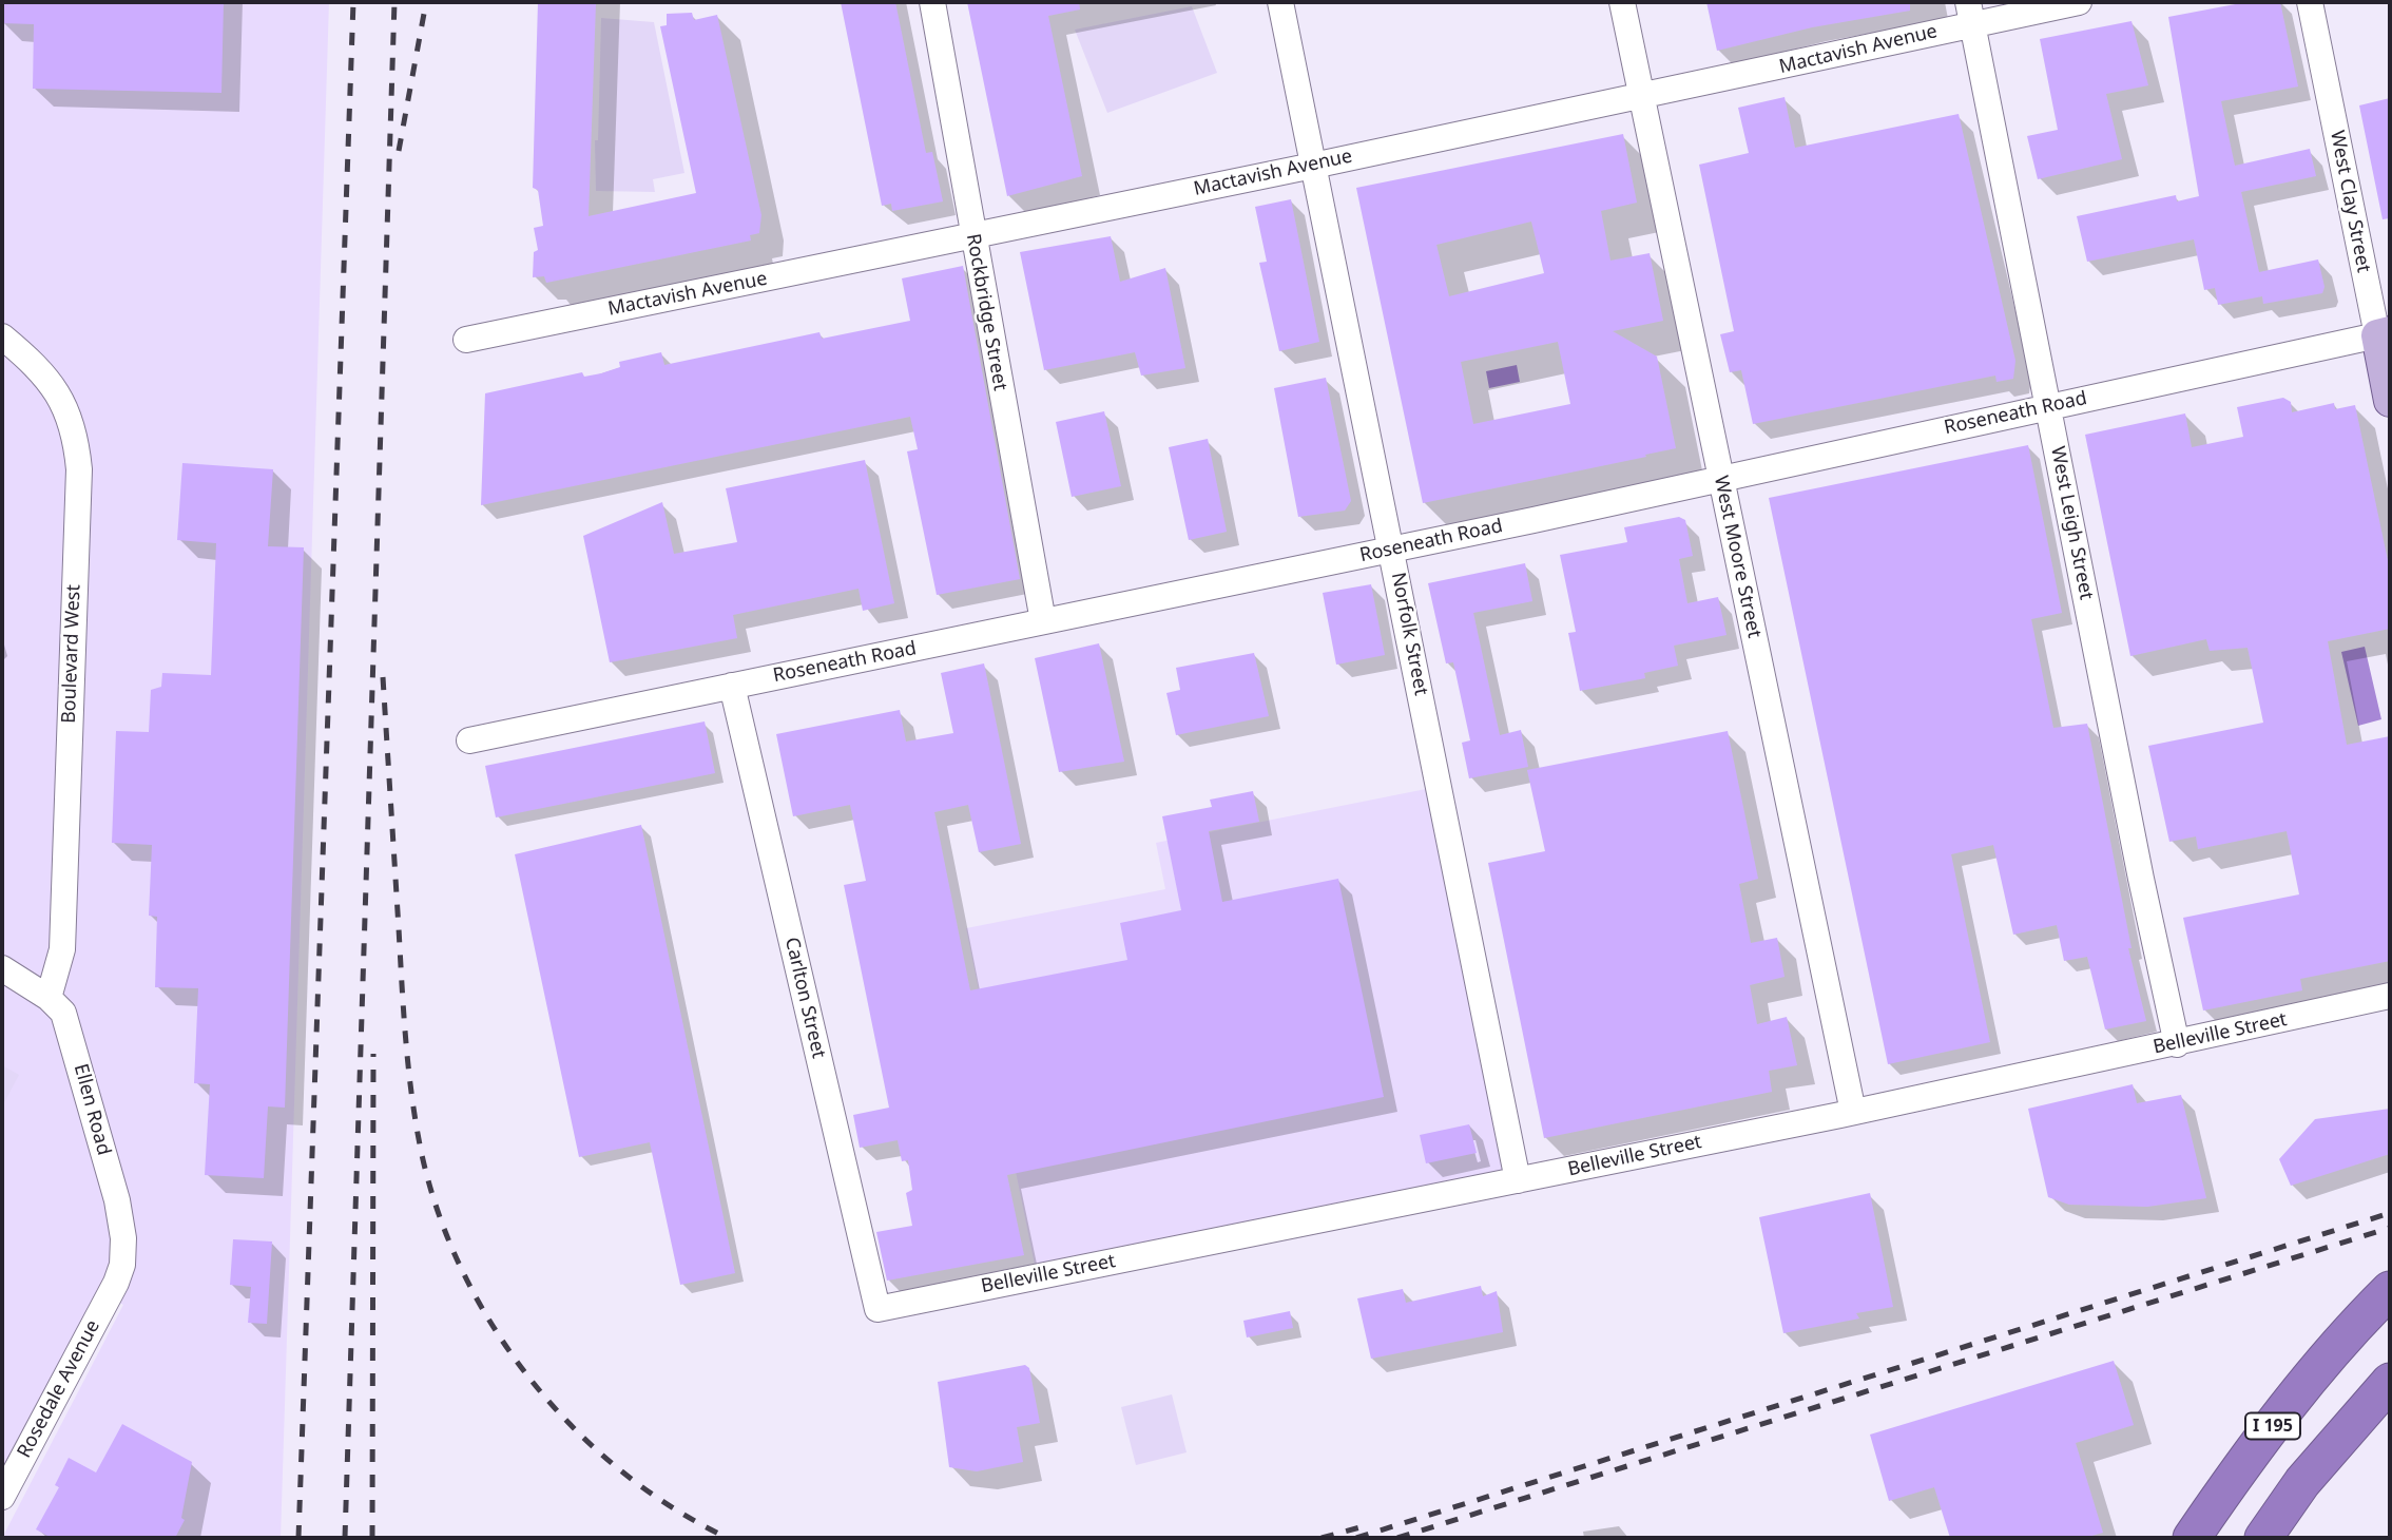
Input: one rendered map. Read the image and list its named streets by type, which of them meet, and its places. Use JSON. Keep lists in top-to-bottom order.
{
  "streets": {
    "highway": ["I 195"],
    "main road": ["West Clay Street"],
    "street": [
      "Mactavish Avenue",
      "Rockbridge Street",
      "Roseneath Road",
      "West Leigh Street",
      "West Moore Street",
      "Norfolk Street",
      "Boulevard West",
      "Carlton Street",
      "Belleville Street",
      "Ellen Road",
      "Rosedale Avenue"
    ]
  },
  "crossings": [
    ["Mactavish Avenue", "Rockbridge Street"],
    ["Mactavish Avenue", "West Leigh Street"],
    ["Mactavish Avenue", "West Moore Street"],
    ["Mactavish Avenue", "Norfolk Street"],
    ["West Clay Street", "Roseneath Road"],
    ["Rockbridge Street", "Roseneath Road"],
    ["Roseneath Road", "West Leigh Street"],
    ["Roseneath Road", "West Moore Street"],
    ["Roseneath Road", "Norfolk Street"],
    ["Roseneath Road", "Carlton Street"],
    ["West Leigh Street", "Belleville Street"],
    ["West Moore Street", "Belleville Street"],
    ["Norfolk Street", "Belleville Street"],
    ["Boulevard West", "Ellen Road"],
    ["Carlton Street", "Belleville Street"],
    ["Ellen Road", "Rosedale Avenue"]
  ]
}
